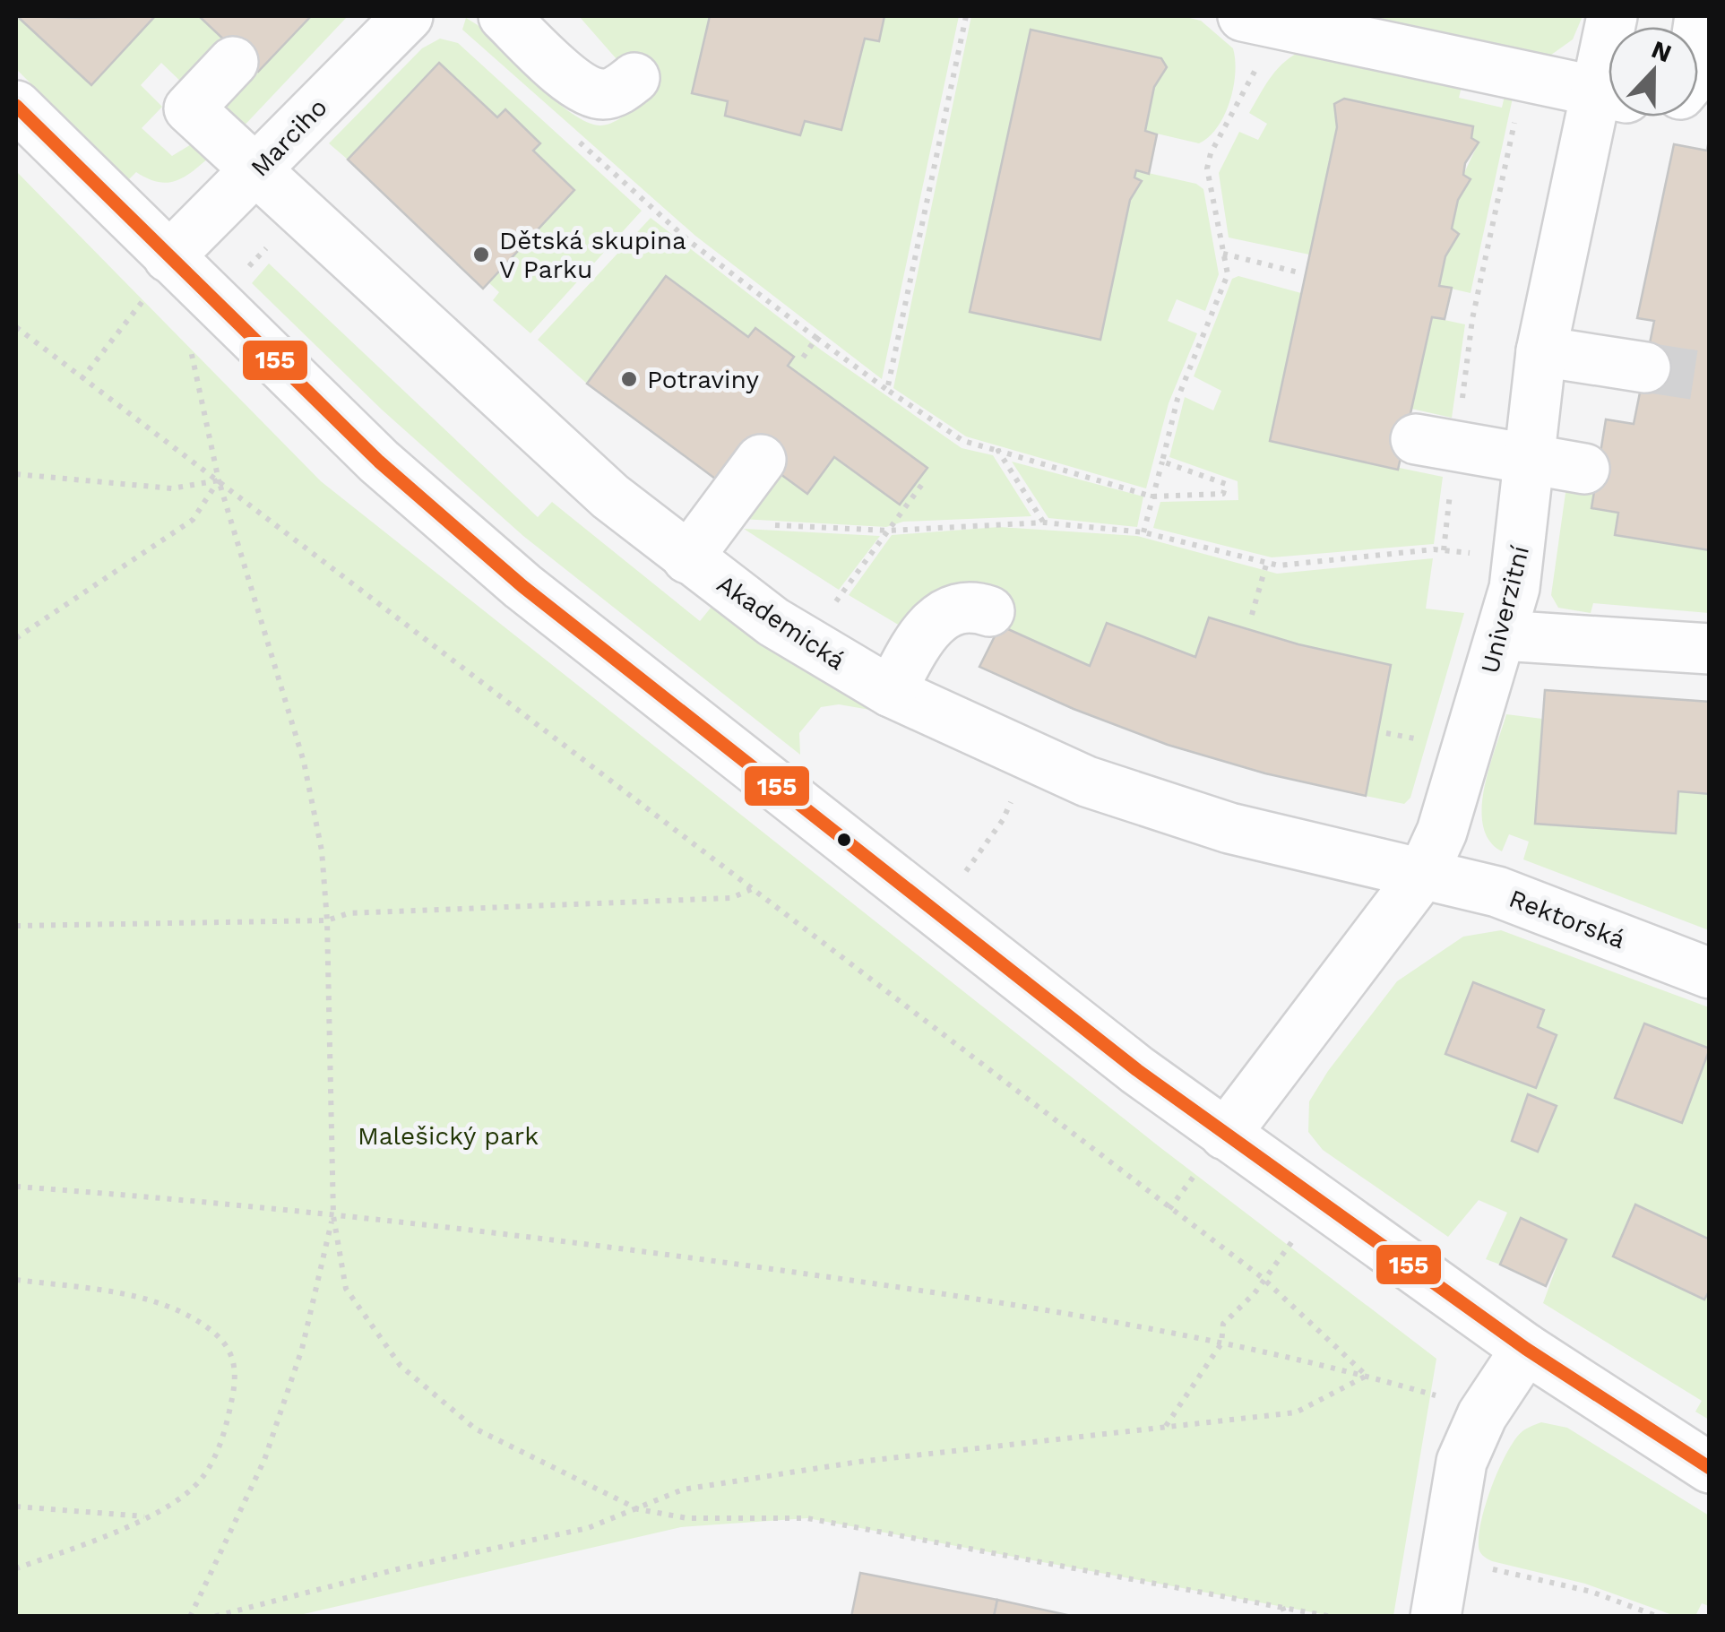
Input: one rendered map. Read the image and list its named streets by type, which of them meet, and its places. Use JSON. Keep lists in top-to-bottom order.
{
  "streets": {
    "street": [
      "Marciho",
      "Univerzitní",
      "Akademická",
      "Rektorská"
    ]
  },
  "crossings": [
    ["Marciho", "Akademická"],
    ["Univerzitní", "Akademická"],
    ["Univerzitní", "Rektorská"],
    ["Akademická", "Rektorská"]
  ],
  "parks": ["Malešický park"],
  "places": ["Dětská skupina V Parku", "Potraviny"],
  "lines": ["transit line 155"],
  "north": "top"
}
